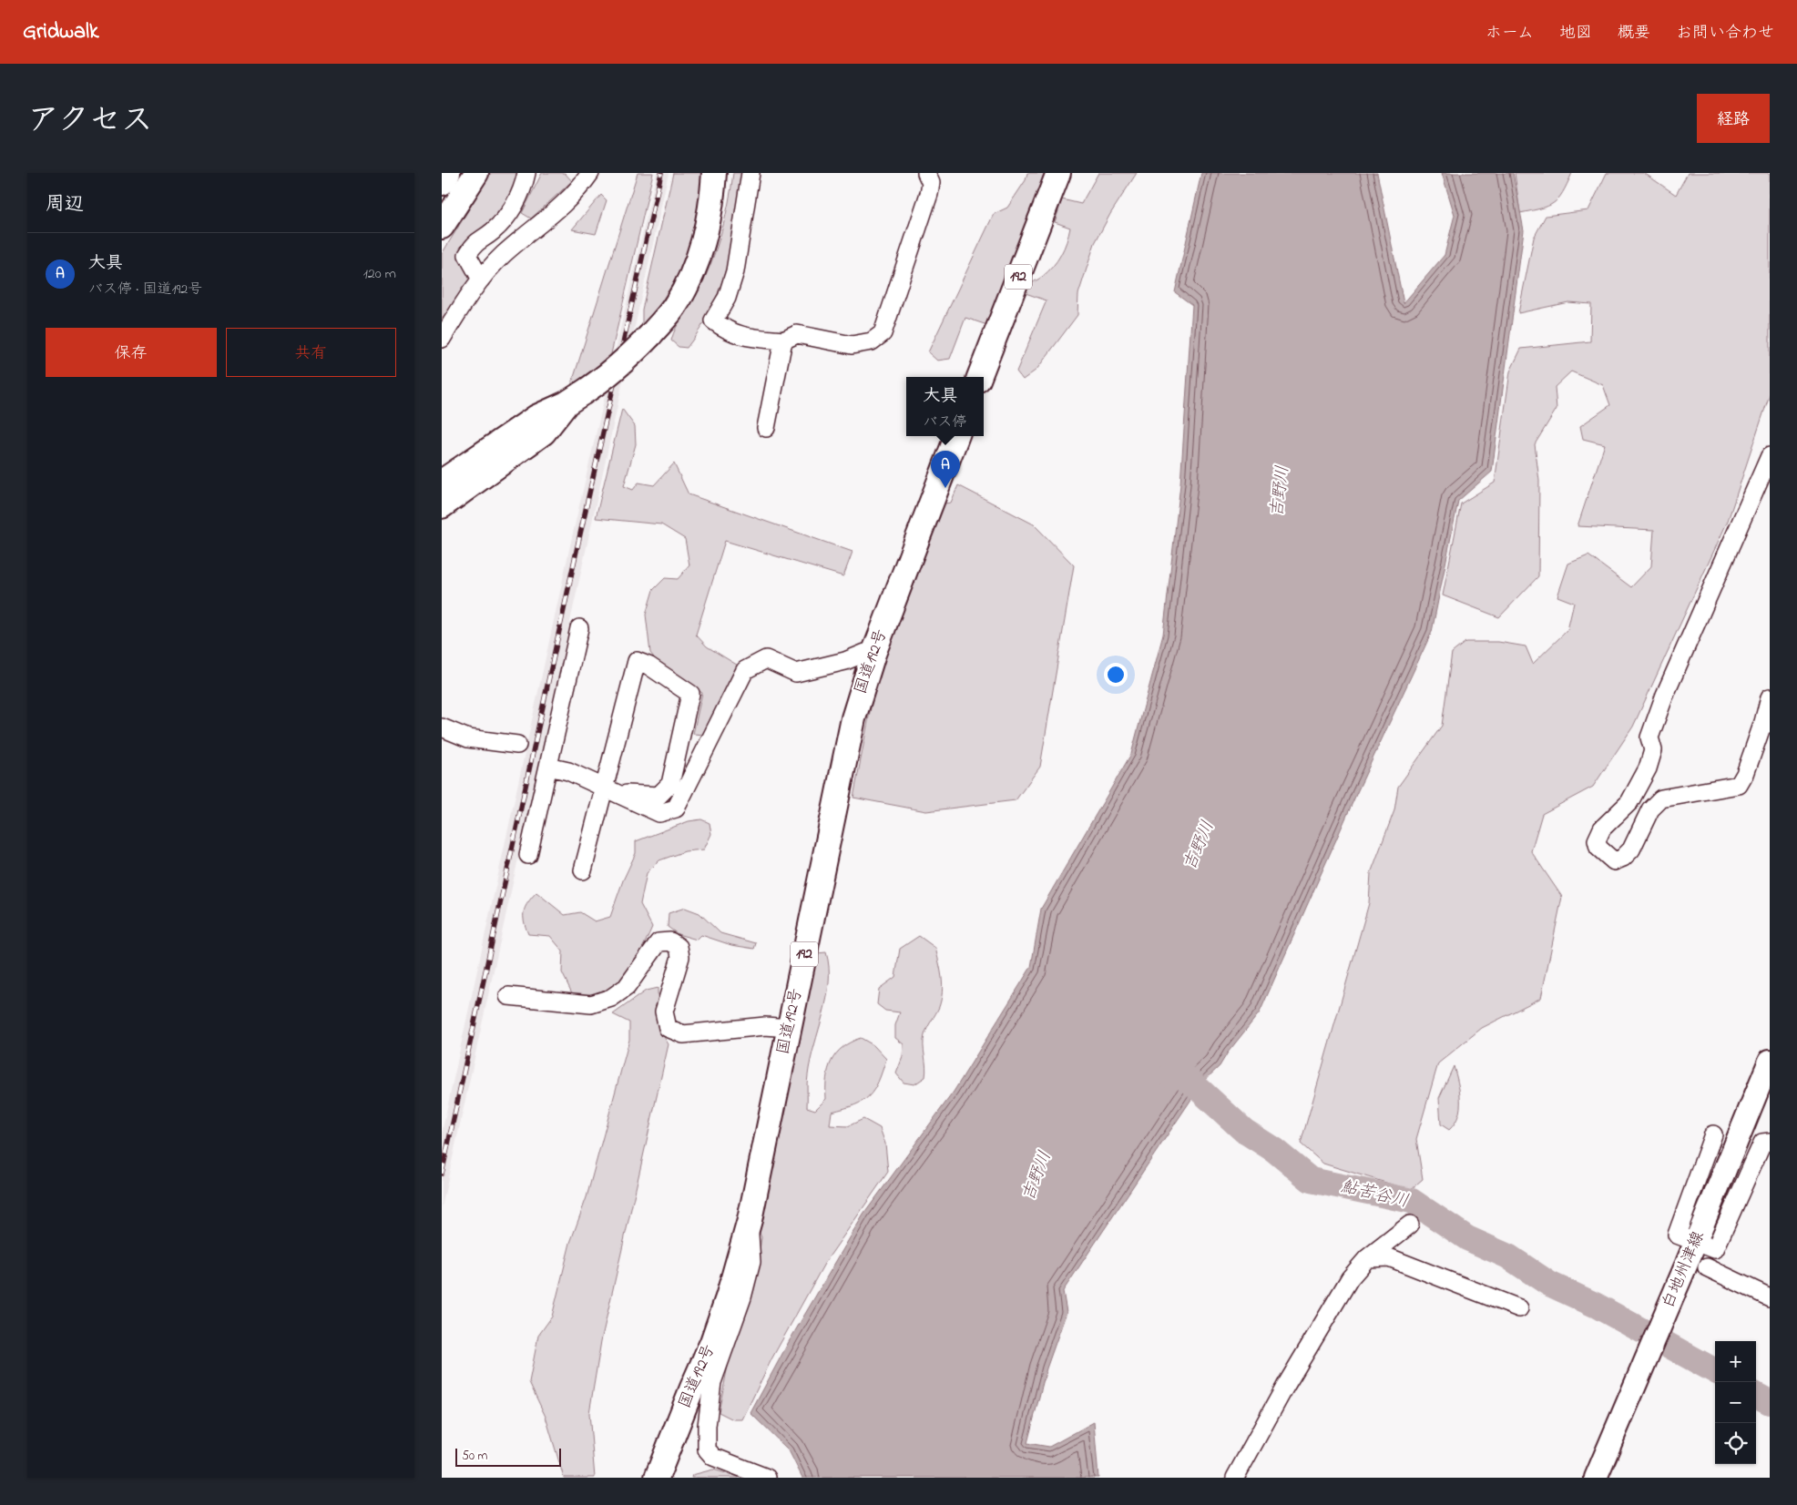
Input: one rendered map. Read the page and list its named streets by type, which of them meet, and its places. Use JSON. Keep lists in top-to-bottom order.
{
  "streets": {
    "highway": ["192", "国道192号"],
    "main road": ["白地州津線"]
  },
  "water": ["吉野川", "鮎苦谷川"],
  "scale_bar": "50 m",
  "page": {
    "header": "Gridwalk",
    "nav": [
      "ホーム",
      "地図",
      "概要",
      "お問い合わせ"
    ],
    "title": "アクセス",
    "buttons": [
      "経路",
      ["保存", "共有"]
    ],
    "heading": "周辺",
    "list": [
      {
        "mark": "A",
        "name": "大具",
        "note": "バス停 · 国道192号",
        "value": "120 m"
      }
    ],
    "popup": ["大具", "バス停"],
    "pins": "A",
    "map_buttons": ["+", "−"],
    "scale": "50 m"
  }
}
